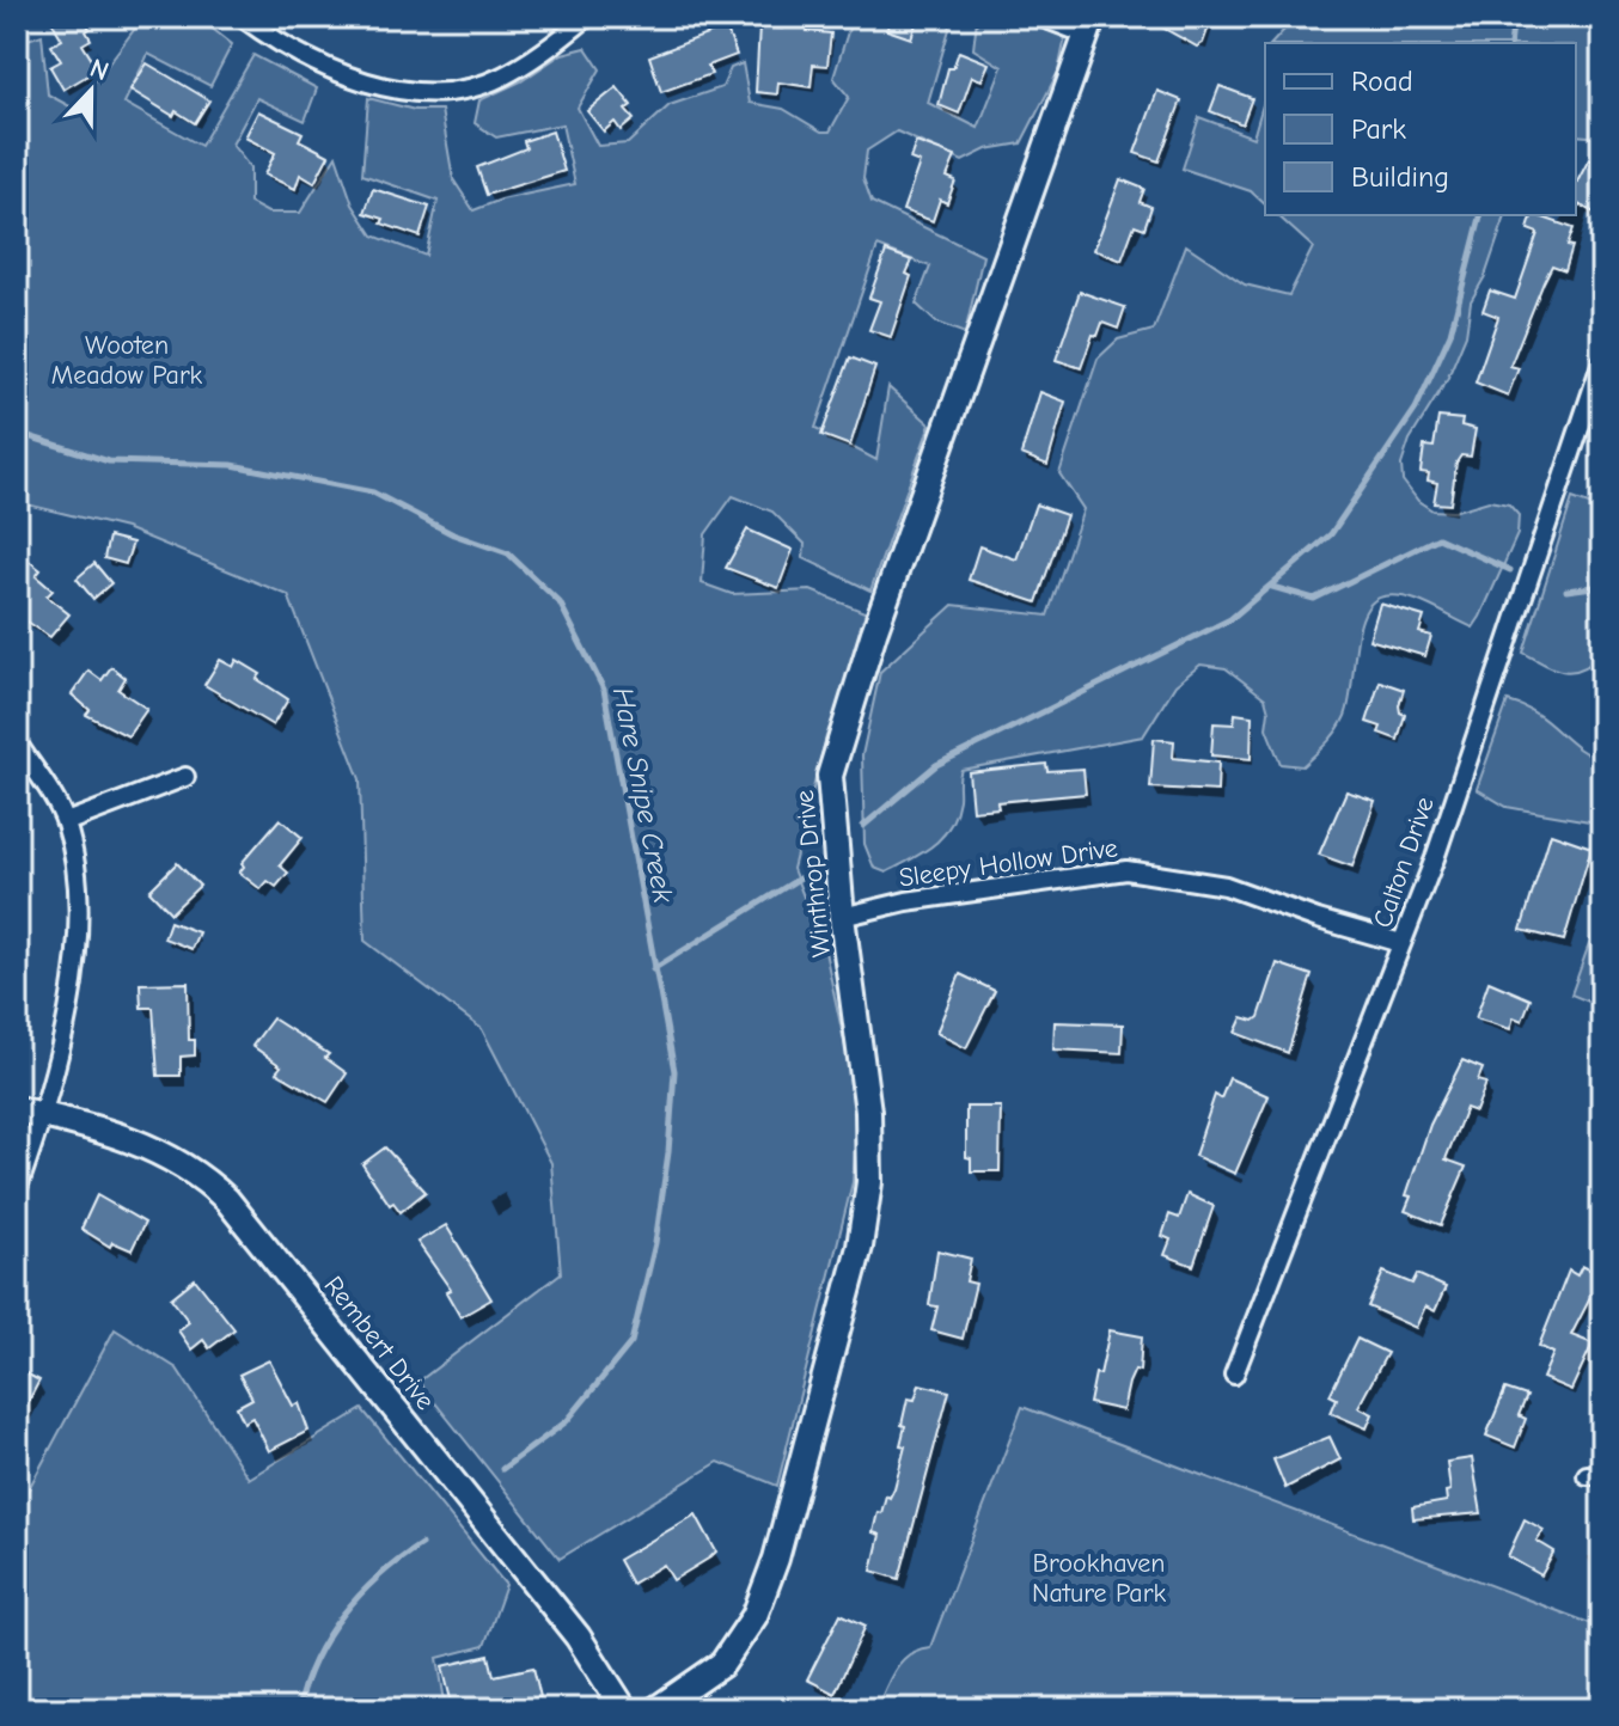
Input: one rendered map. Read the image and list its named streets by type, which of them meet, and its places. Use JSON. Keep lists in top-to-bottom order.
{
  "streets": {
    "street": [
      "Sleepy Hollow Drive",
      "Calton Drive",
      "Winthrop Drive",
      "Rembert Drive"
    ]
  },
  "crossings": [
    ["Sleepy Hollow Drive", "Calton Drive"],
    ["Sleepy Hollow Drive", "Winthrop Drive"]
  ],
  "water": ["Hare Snipe Creek"],
  "parks": ["Wooten Meadow Park", "Brookhaven Nature Park"],
  "legend": ["Road", "Park", "Building"],
  "north": "top"
}
